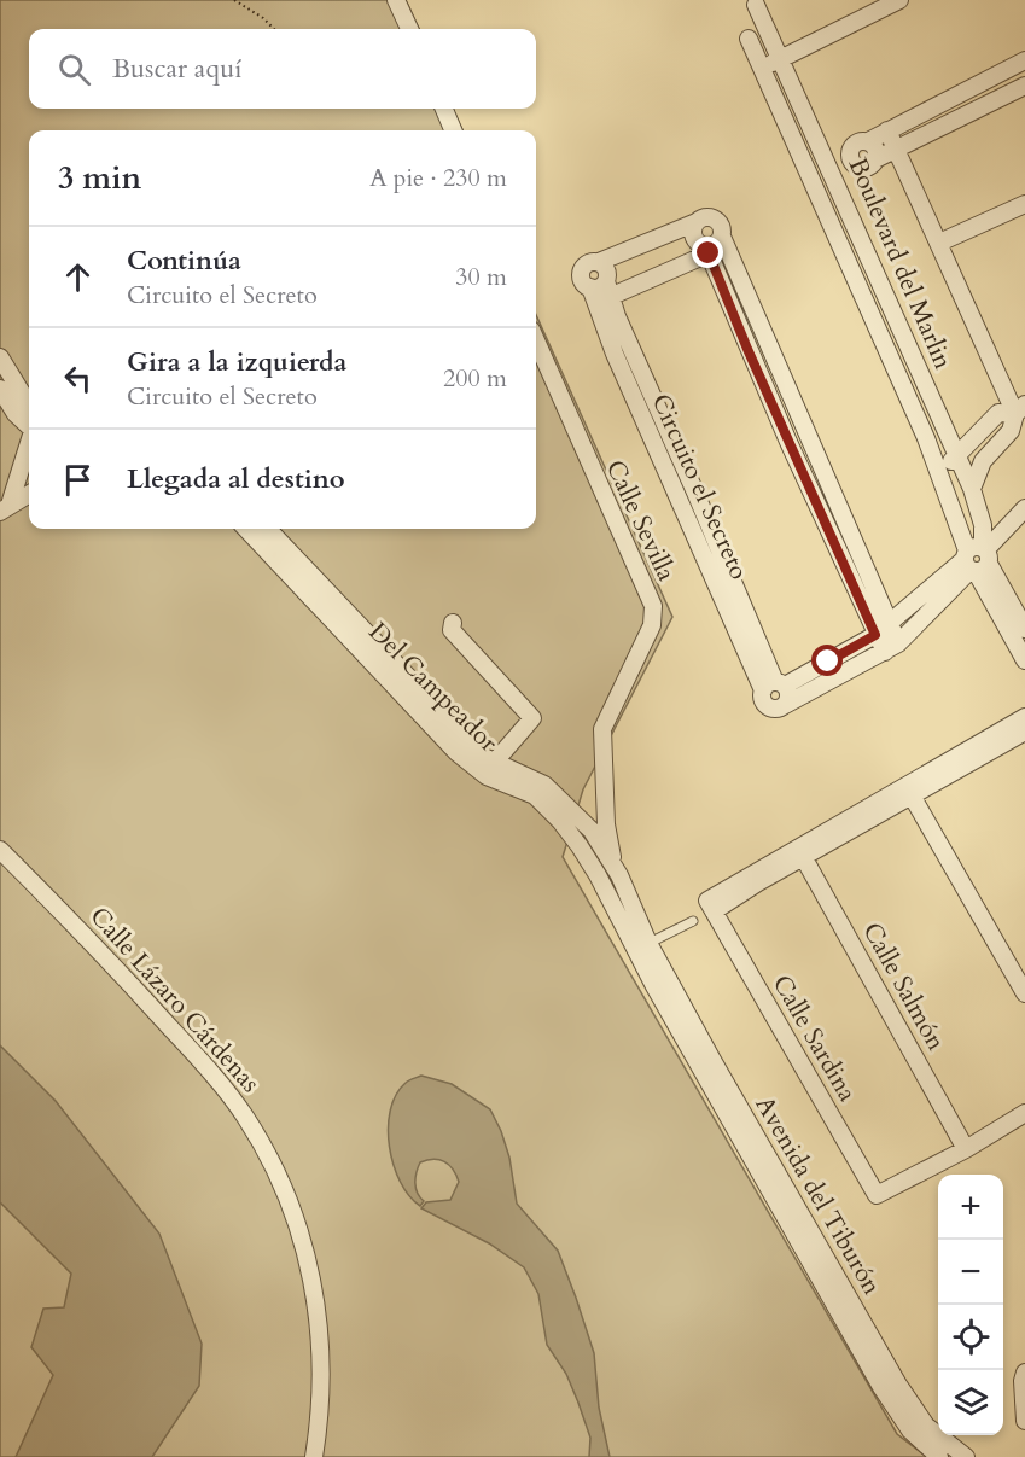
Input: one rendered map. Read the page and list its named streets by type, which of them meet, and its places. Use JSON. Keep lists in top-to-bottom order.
{
  "streets": {
    "street": [
      "Boulevard del Marlin",
      "Circuito el Secreto",
      "Calle Sevilla",
      "Del Campeador",
      "Calle Salmón",
      "Calle Lázaro Cárdenas",
      "Calle Sardina",
      "Avenida del Tiburón"
    ]
  },
  "crossings": [
    ["Calle Sevilla", "Del Campeador"],
    ["Del Campeador", "Avenida del Tiburón"],
    ["Calle Salmón", "Calle Sardina"]
  ],
  "page": {
    "search": "Buscar aquí",
    "heading": ["3 min", "A pie · 230 m"],
    "list": [
      ["Continúa", "Circuito el Secreto", "30 m"],
      ["Gira a la izquierda", "Circuito el Secreto", "200 m"],
      "Llegada al destino"
    ],
    "map_buttons": ["+", "−"]
  }
}
